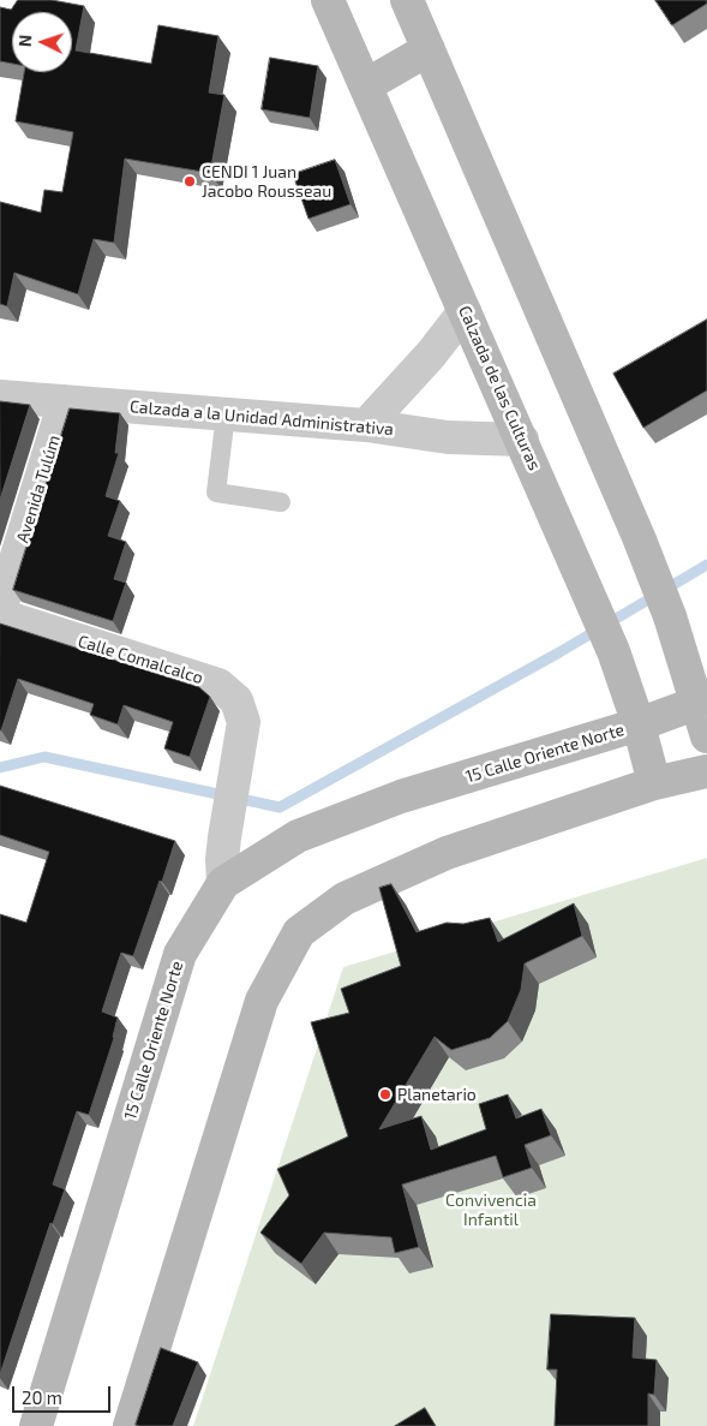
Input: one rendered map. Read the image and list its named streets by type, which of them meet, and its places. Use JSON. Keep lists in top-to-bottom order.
{
  "streets": {
    "main road": ["Calzada de las Culturas", "15 Calle Oriente Norte"],
    "street": ["Calzada a la Unidad Administrativa", "Avenida Tulúm", "Calle Comalcalco"]
  },
  "crossings": [
    ["Calzada de las Culturas", "Calzada a la Unidad Administrativa"],
    ["Calzada de las Culturas", "15 Calle Oriente Norte"],
    ["Calzada a la Unidad Administrativa", "Avenida Tulúm"],
    ["Calle Comalcalco", "15 Calle Oriente Norte"]
  ],
  "parks": ["Convivencia Infantil"],
  "places": ["CENDI 1 Juan Jacobo Rousseau", "Planetario"],
  "scale_bar": "20 m",
  "north": "left"
}
